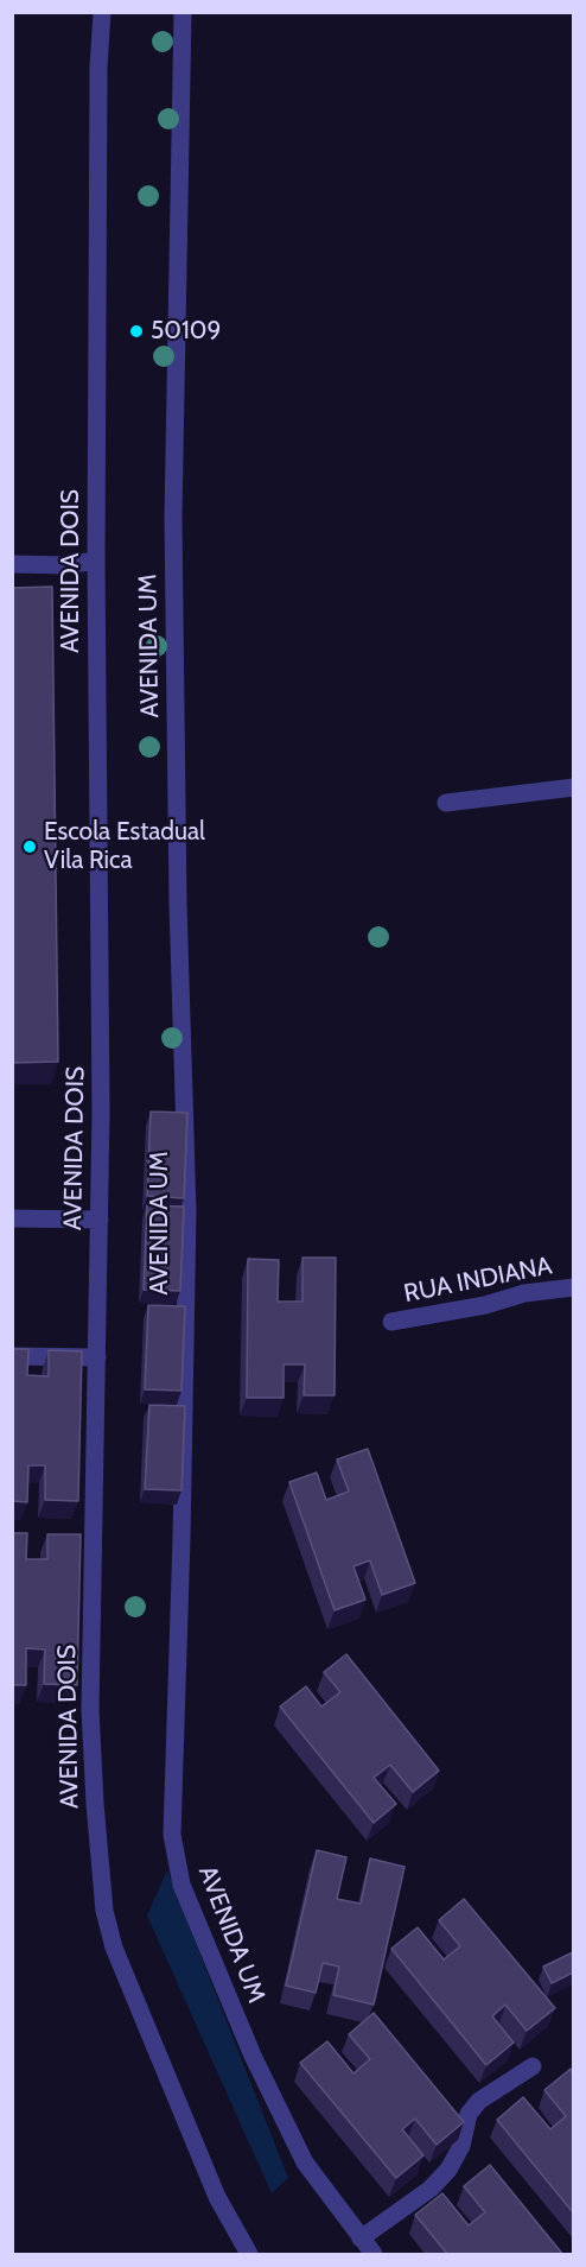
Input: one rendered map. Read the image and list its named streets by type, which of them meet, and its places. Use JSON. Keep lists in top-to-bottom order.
{
  "streets": {
    "street": ["AVENIDA DOIS", "AVENIDA UM", "RUA INDIANA"]
  },
  "places": ["50109", "Escola Estadual Vila Rica"]
}
